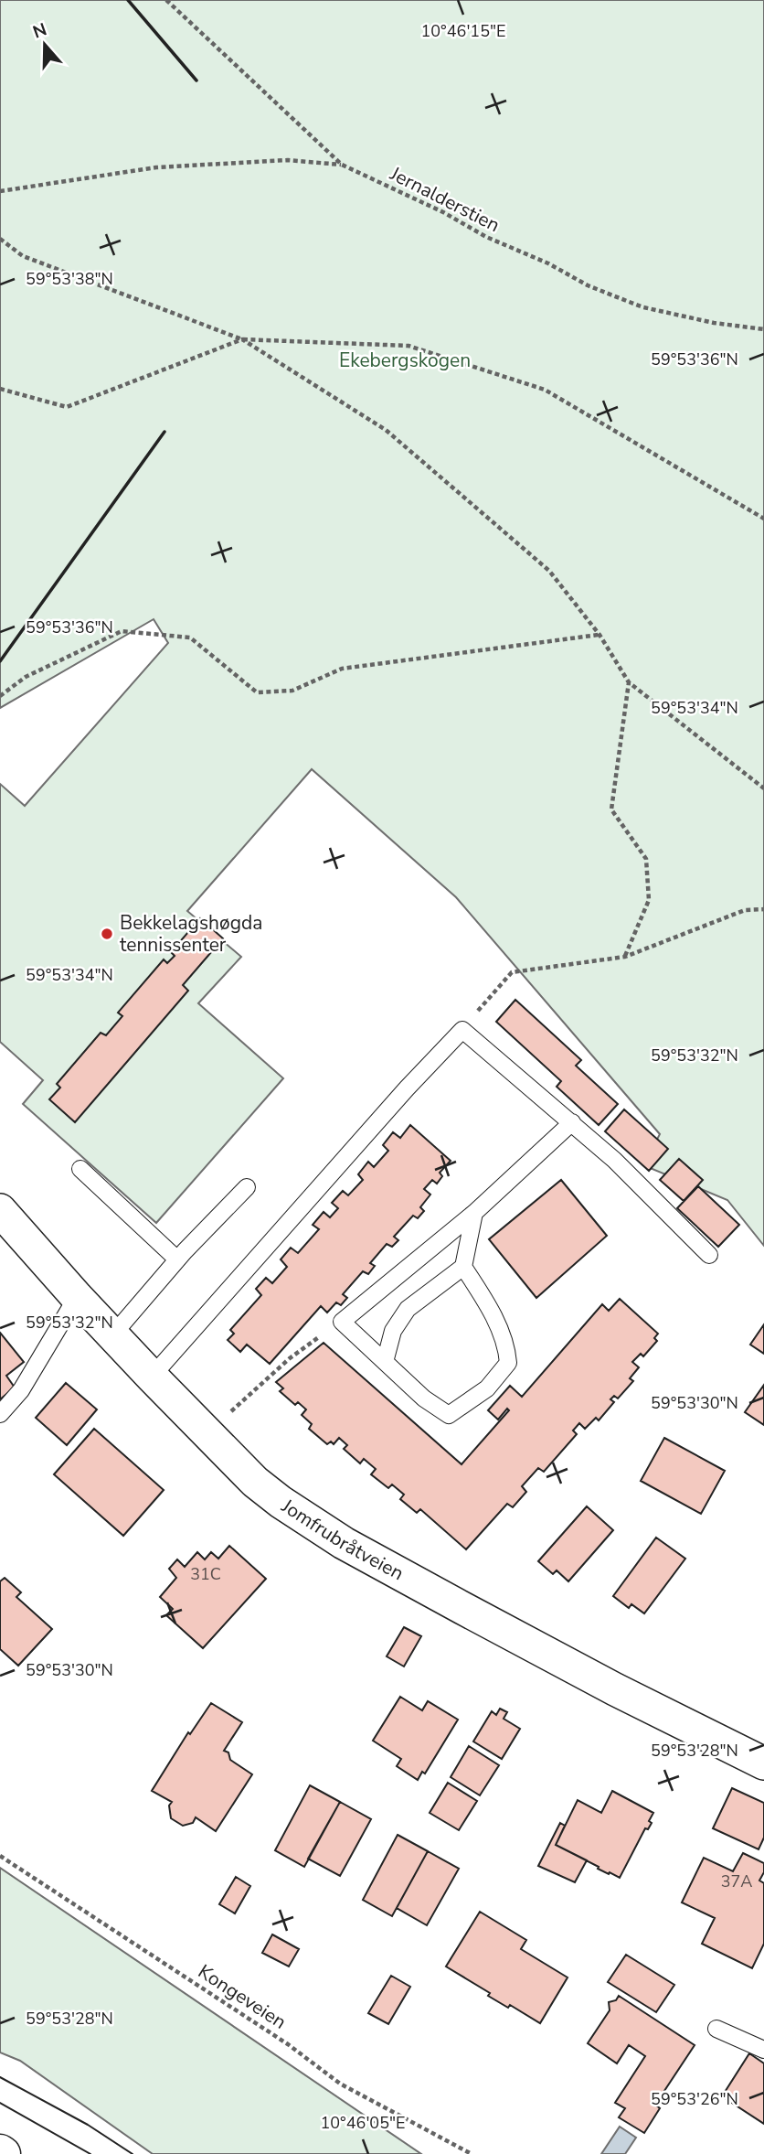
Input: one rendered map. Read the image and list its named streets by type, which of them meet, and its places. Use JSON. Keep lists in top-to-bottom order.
{
  "streets": {
    "street": ["Jomfrubråtveien"],
    "path": ["Jernalderstien", "Kongeveien"]
  },
  "parks": ["Ekebergskogen"],
  "places": ["Bekkelagshøgda tennissenter"],
  "house_numbers": ["31C", "37A"],
  "north": "top",
  "coordinates": [
    "10°46'15\"E",
    "59°53'38\"N",
    "59°53'36\"N",
    "59°53'34\"N",
    "59°53'32\"N",
    "59°53'30\"N",
    "59°53'28\"N",
    "59°53'26\"N",
    "10°46'05\"E"
  ]
}
